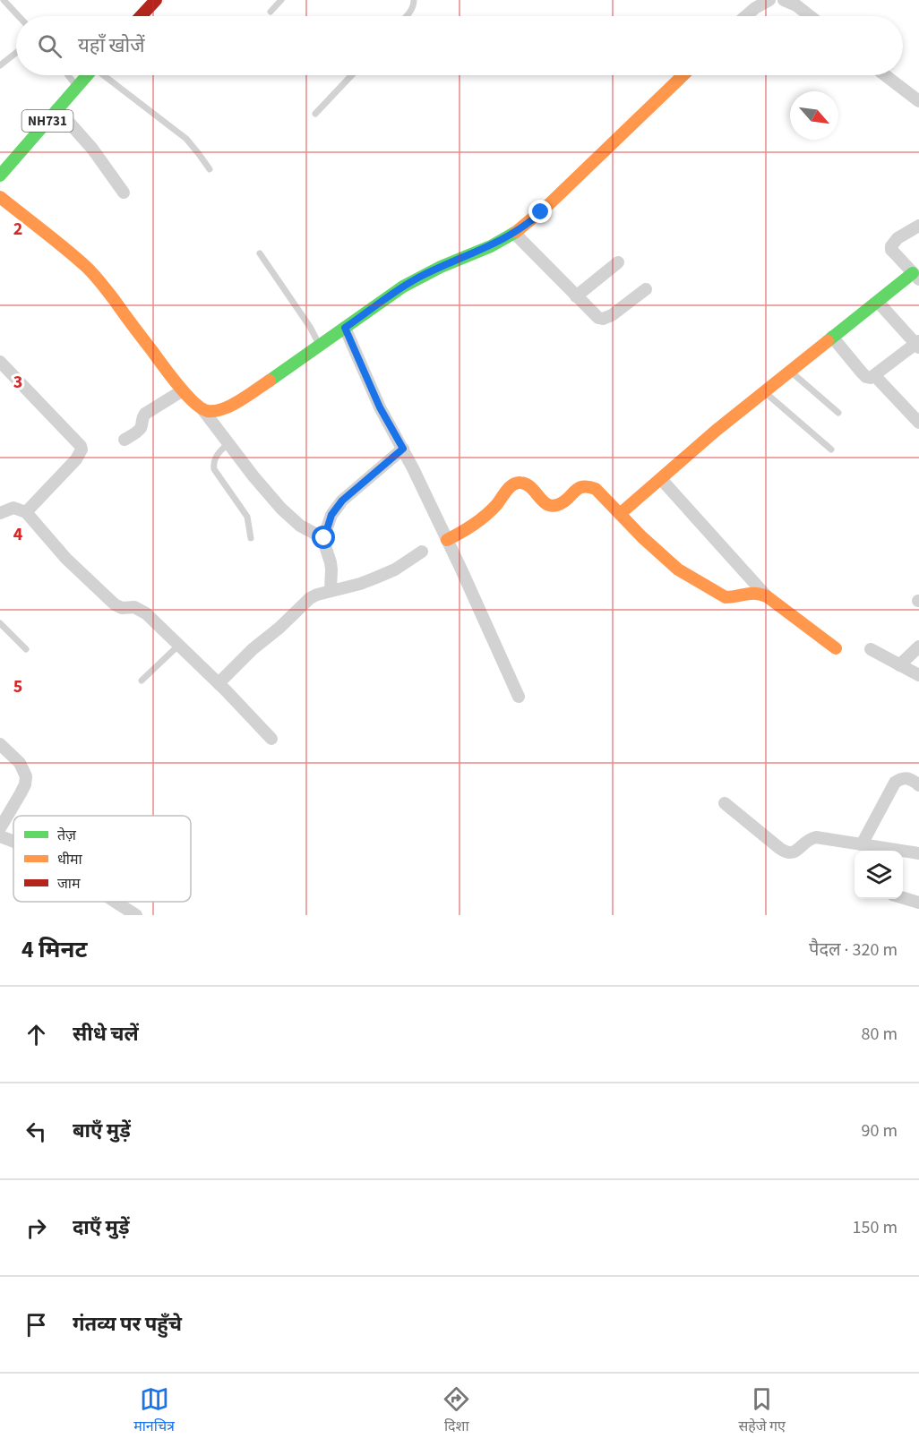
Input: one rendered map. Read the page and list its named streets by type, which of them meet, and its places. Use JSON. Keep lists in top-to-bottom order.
{
  "streets": {
    "main road": ["NH731"]
  },
  "legend": ["तेज़", "धीमा", "जाम"],
  "north": "bottom right",
  "page": {
    "search": "यहाँ खोजें",
    "heading": ["4 मिनट", "पैदल · 320 m"],
    "list": [
      ["सीधे चलें", "80 m"],
      ["बाएँ मुड़ें", "90 m"],
      ["दाएँ मुड़ें", "150 m"],
      "गंतव्य पर पहुँचे"
    ],
    "nav": ["मानचित्र", "दिशा", "सहेजे गए"]
  },
  "grid": {
    "rows": [
      "2",
      "3",
      "4",
      "5"
    ]
  }
}
